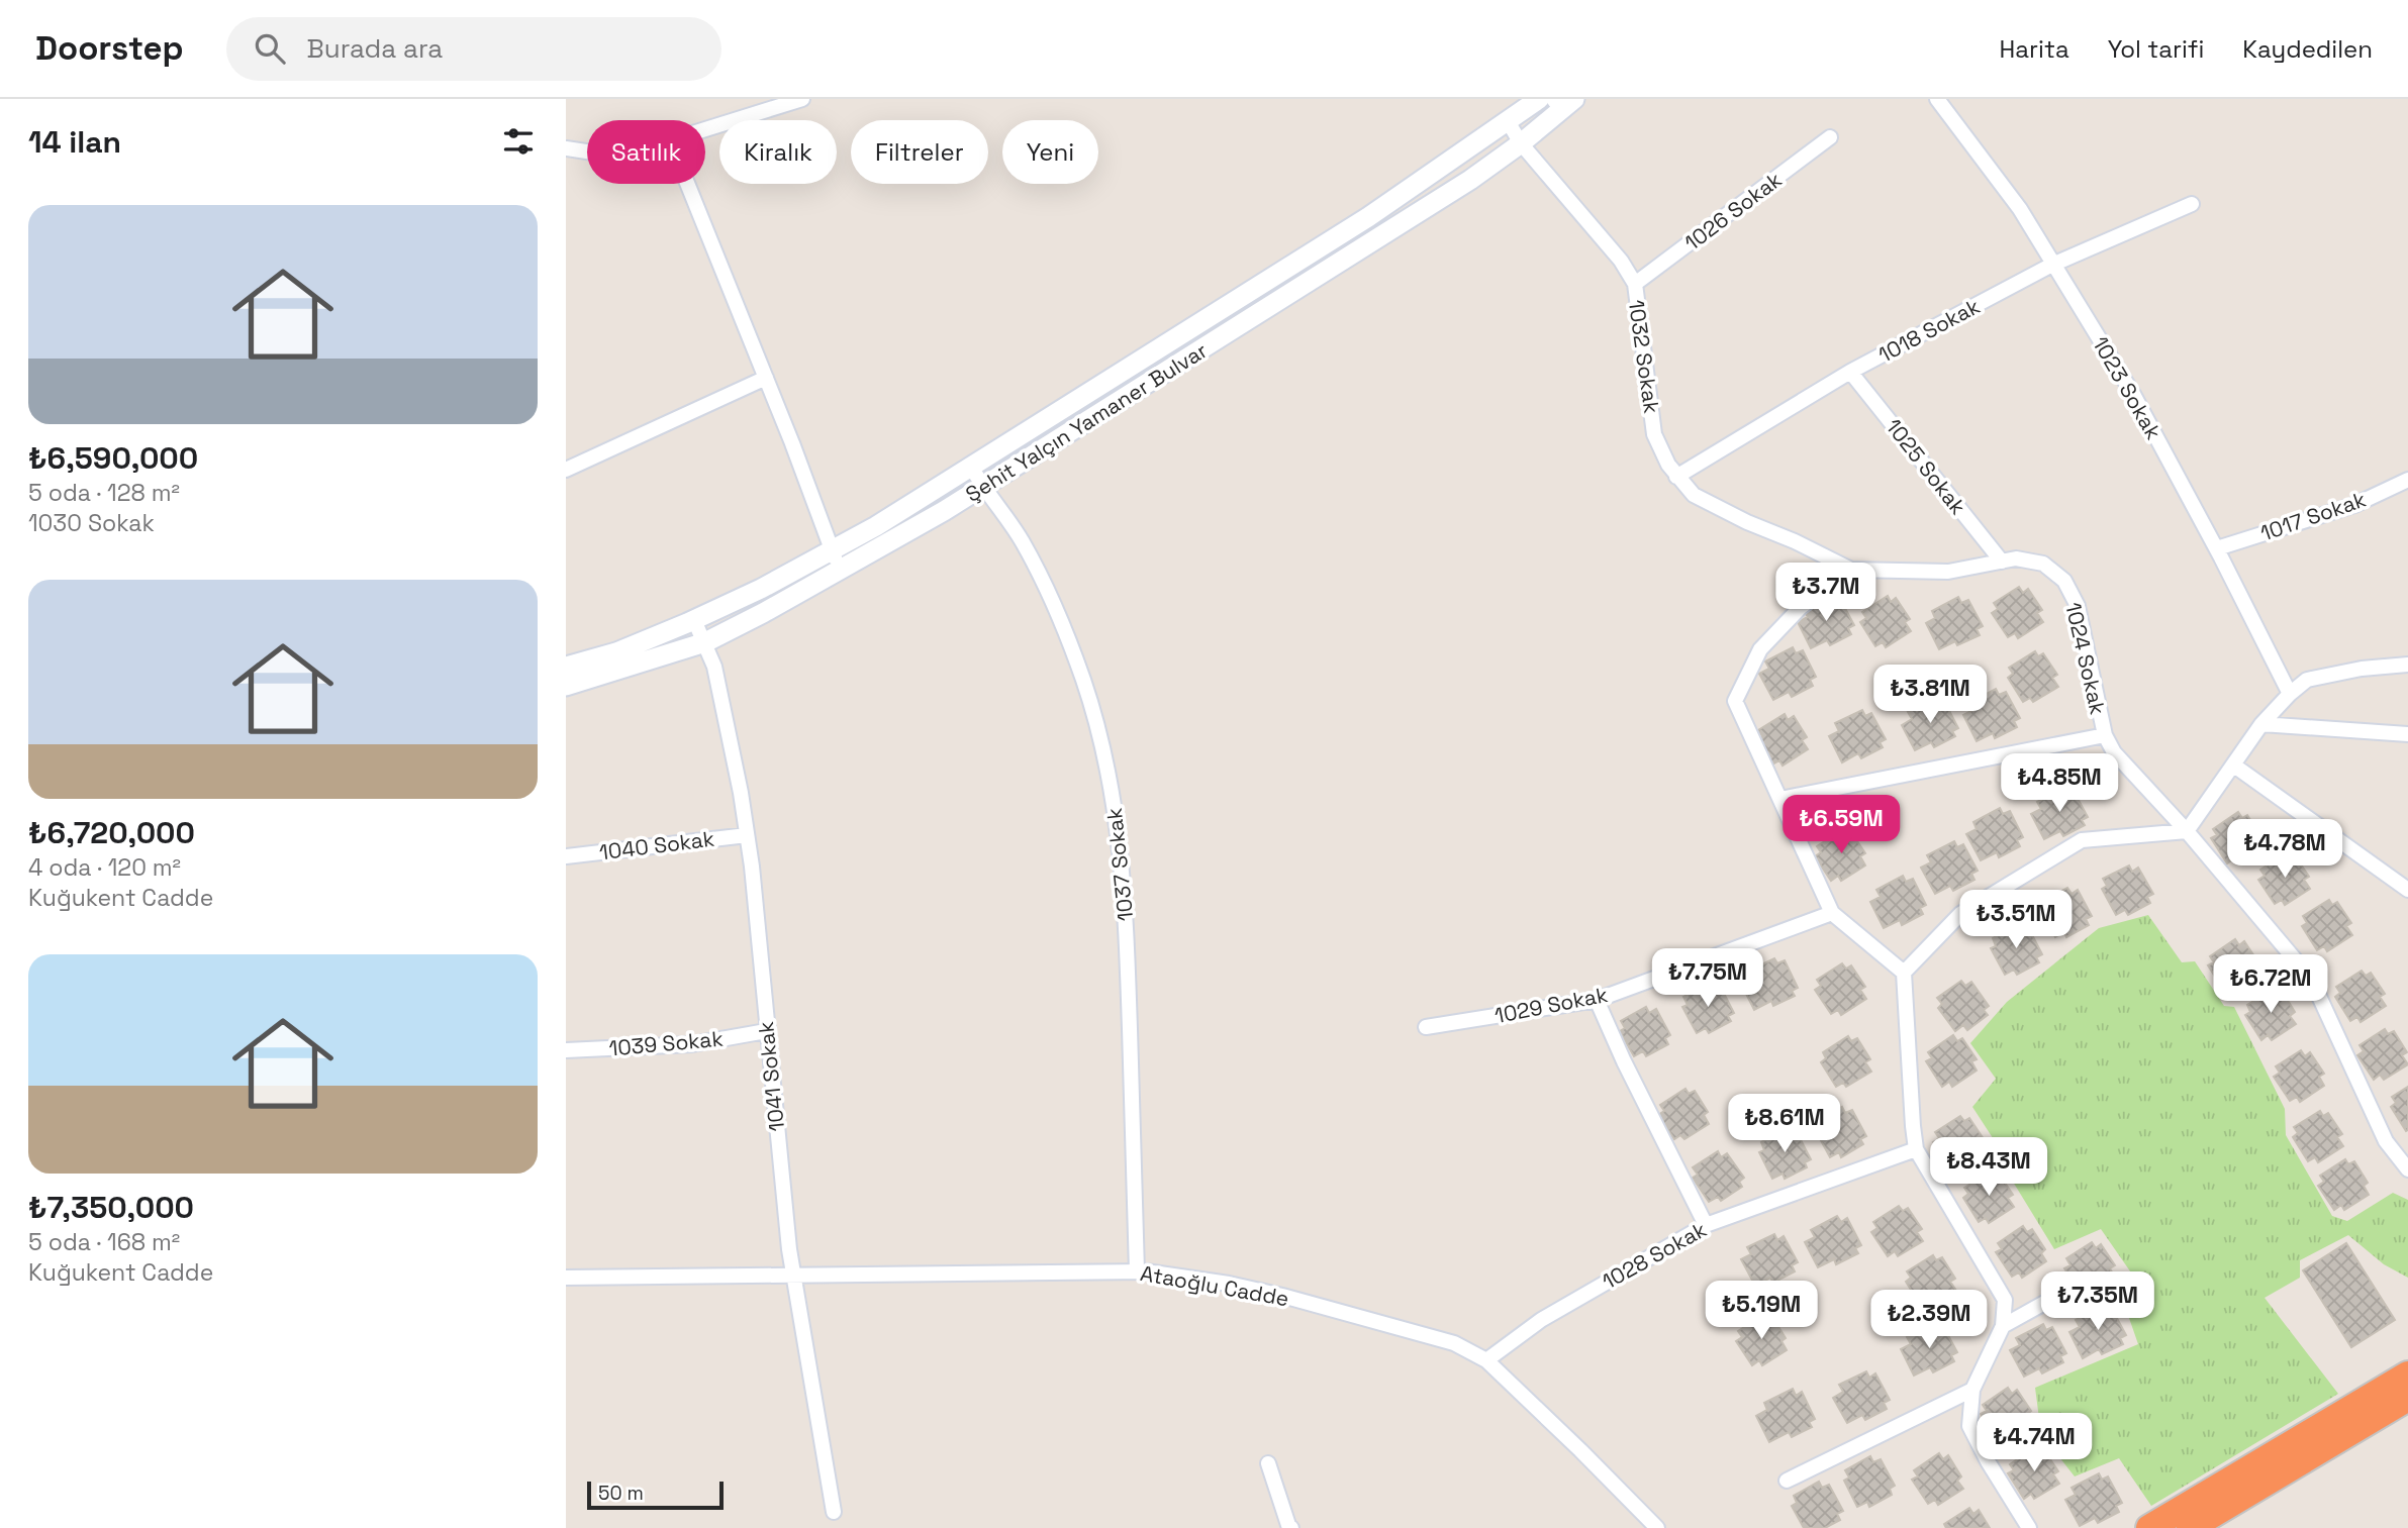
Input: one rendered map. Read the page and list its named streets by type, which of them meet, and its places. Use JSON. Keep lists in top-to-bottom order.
{
  "streets": {
    "street": [
      "1026 Sokak",
      "1018 Sokak",
      "1032 Sokak",
      "1023 Sokak",
      "Şehit Yalçın Yamaner Bulvar",
      "1025 Sokak",
      "1017 Sokak",
      "1024 Sokak",
      "1040 Sokak",
      "1037 Sokak",
      "1029 Sokak",
      "1039 Sokak",
      "1041 Sokak",
      "1028 Sokak",
      "Ataoğlu Cadde"
    ]
  },
  "crossings": [
    ["1026 Sokak", "1032 Sokak"],
    ["1018 Sokak", "1032 Sokak"],
    ["1018 Sokak", "1023 Sokak"],
    ["1018 Sokak", "1025 Sokak"],
    ["1018 Sokak", "1024 Sokak"],
    ["1032 Sokak", "Şehit Yalçın Yamaner Bulvar"],
    ["1032 Sokak", "1024 Sokak"],
    ["1023 Sokak", "1017 Sokak"],
    ["Şehit Yalçın Yamaner Bulvar", "1037 Sokak"],
    ["Şehit Yalçın Yamaner Bulvar", "1041 Sokak"],
    ["1025 Sokak", "1024 Sokak"],
    ["1040 Sokak", "1041 Sokak"],
    ["1037 Sokak", "Ataoğlu Cadde"],
    ["1039 Sokak", "1041 Sokak"],
    ["1041 Sokak", "Ataoğlu Cadde"],
    ["1028 Sokak", "Ataoğlu Cadde"]
  ],
  "scale_bar": "50 m",
  "page": {
    "header": "Doorstep",
    "search": "Burada ara",
    "nav": ["Harita", "Yol tarifi", "Kaydedilen"],
    "heading": "14 ilan",
    "chip": [
      "Satılık",
      "Kiralık",
      "Filtreler",
      "Yeni"
    ],
    "list": [
      {
        "name": "₺6,590,000",
        "note": "5 oda · 128 m² · 1030 Sokak"
      },
      {
        "name": "₺6,720,000",
        "note": "4 oda · 120 m² · Kuğukent Cadde"
      },
      {
        "name": "₺7,350,000",
        "note": "5 oda · 168 m² · Kuğukent Cadde"
      }
    ],
    "price": [
      "₺3.7M",
      "₺3.81M",
      "₺4.85M",
      "₺6.59M",
      "₺4.78M",
      "₺3.51M",
      "₺7.75M",
      "₺6.72M",
      "₺8.61M",
      "₺8.43M",
      "₺7.35M",
      "₺5.19M",
      "₺2.39M",
      "₺4.74M"
    ],
    "scale": "50 m"
  }
}
